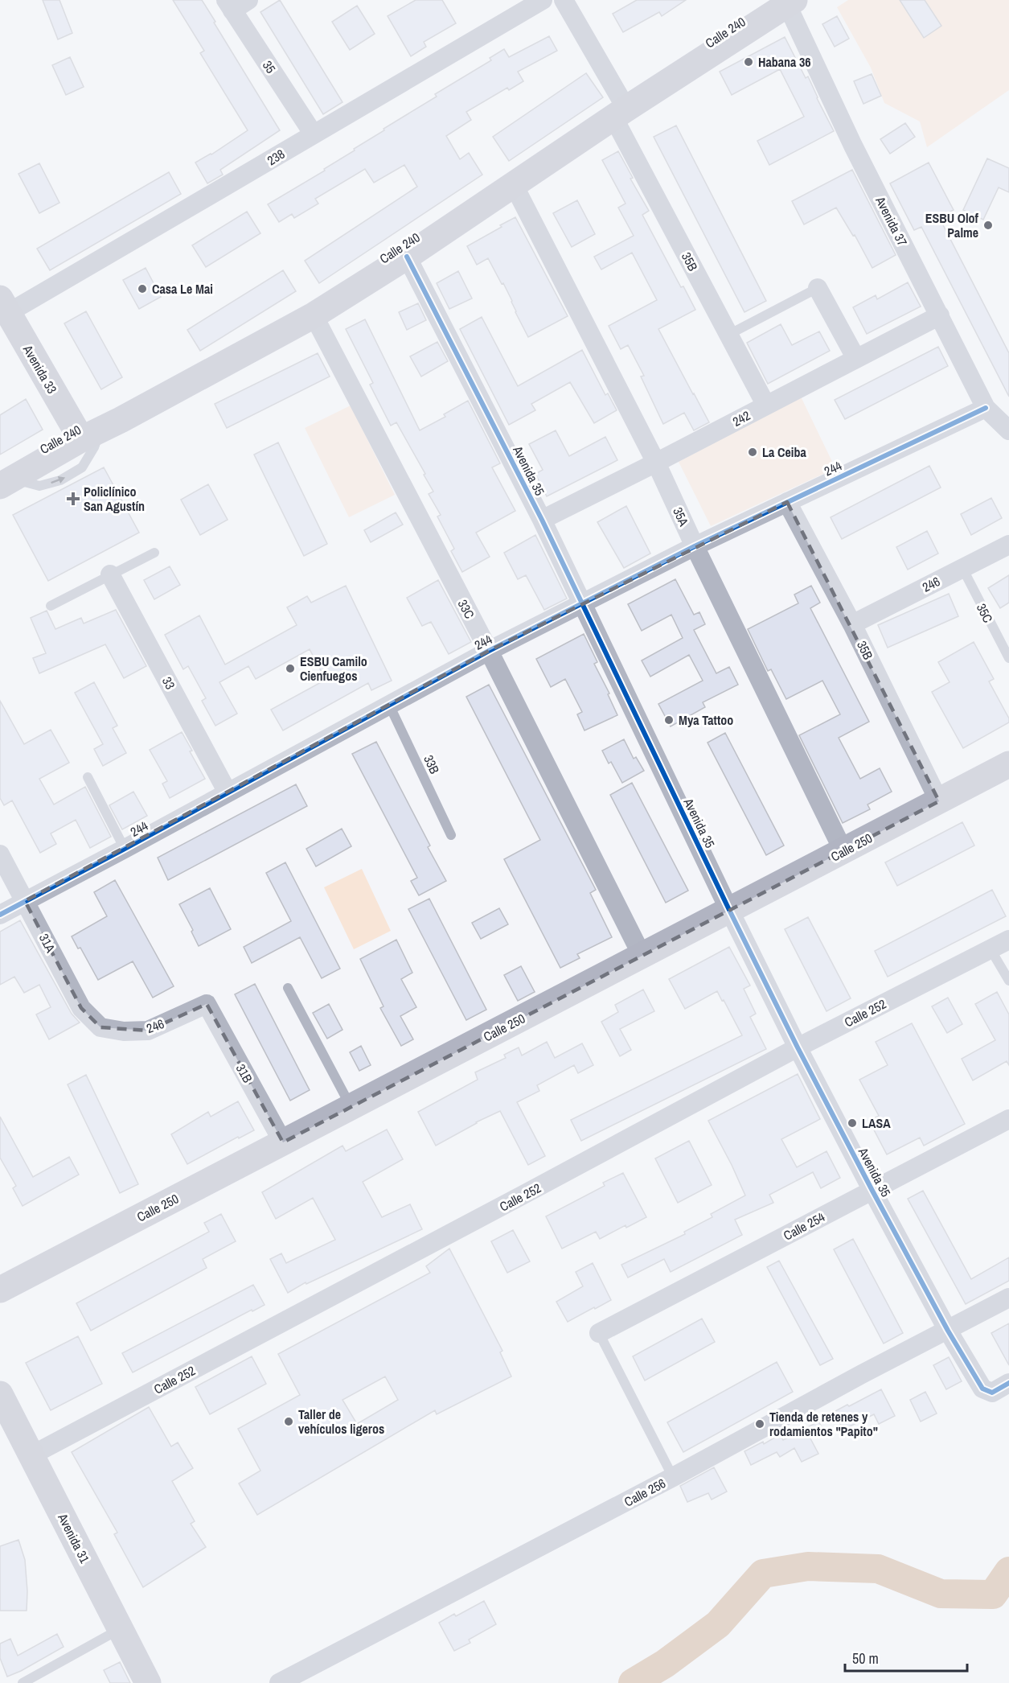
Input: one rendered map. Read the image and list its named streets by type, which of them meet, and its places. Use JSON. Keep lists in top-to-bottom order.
{
  "streets": {
    "street": [
      "Calle 240",
      "35",
      "238",
      "Avenida 37",
      "35B",
      "Avenida 33",
      "242",
      "244",
      "Avenida 35",
      "35A",
      "246",
      "33C",
      "33",
      "Calle 250",
      "31A",
      "Calle 252",
      "31B",
      "Calle 254",
      "Calle 256",
      "Avenida 31"
    ],
    "lane": ["35C", "33B"]
  },
  "crossings": [
    ["Calle 240", "Avenida 37"],
    ["Calle 240", "35B"],
    ["Calle 240", "Avenida 33"],
    ["Calle 240", "Avenida 35"],
    ["Calle 240", "35A"],
    ["Calle 240", "33C"],
    ["35", "238"],
    ["238", "Avenida 33"],
    ["Avenida 37", "242"],
    ["Avenida 37", "244"],
    ["35B", "242"],
    ["35B", "244"],
    ["35B", "246"],
    ["35B", "Calle 250"],
    ["242", "Avenida 35"],
    ["242", "35A"],
    ["244", "Avenida 35"],
    ["244", "35A"],
    ["244", "33C"],
    ["244", "33"],
    ["244", "33B"],
    ["244", "31A"],
    ["Avenida 35", "Calle 250"],
    ["Avenida 35", "Calle 252"],
    ["Avenida 35", "Calle 254"],
    ["Avenida 35", "Calle 256"],
    ["35A", "Calle 250"],
    ["246", "35C"],
    ["246", "31A"],
    ["246", "31B"],
    ["33C", "Calle 250"],
    ["Calle 250", "31B"],
    ["Calle 252", "Avenida 31"]
  ],
  "places": {
    "other": [
      "Habana 36",
      "ESBU Olof Palme",
      "Casa Le Mai",
      "La Ceiba",
      "ESBU Camilo Cienfuegos",
      "Mya Tattoo",
      "LASA",
      "Taller de vehículos ligeros",
      "Tienda de retenes y rodamientos \"Papito\""
    ],
    "health": ["Policlínico San Agustín"]
  },
  "scale_bar": "50 m"
}
